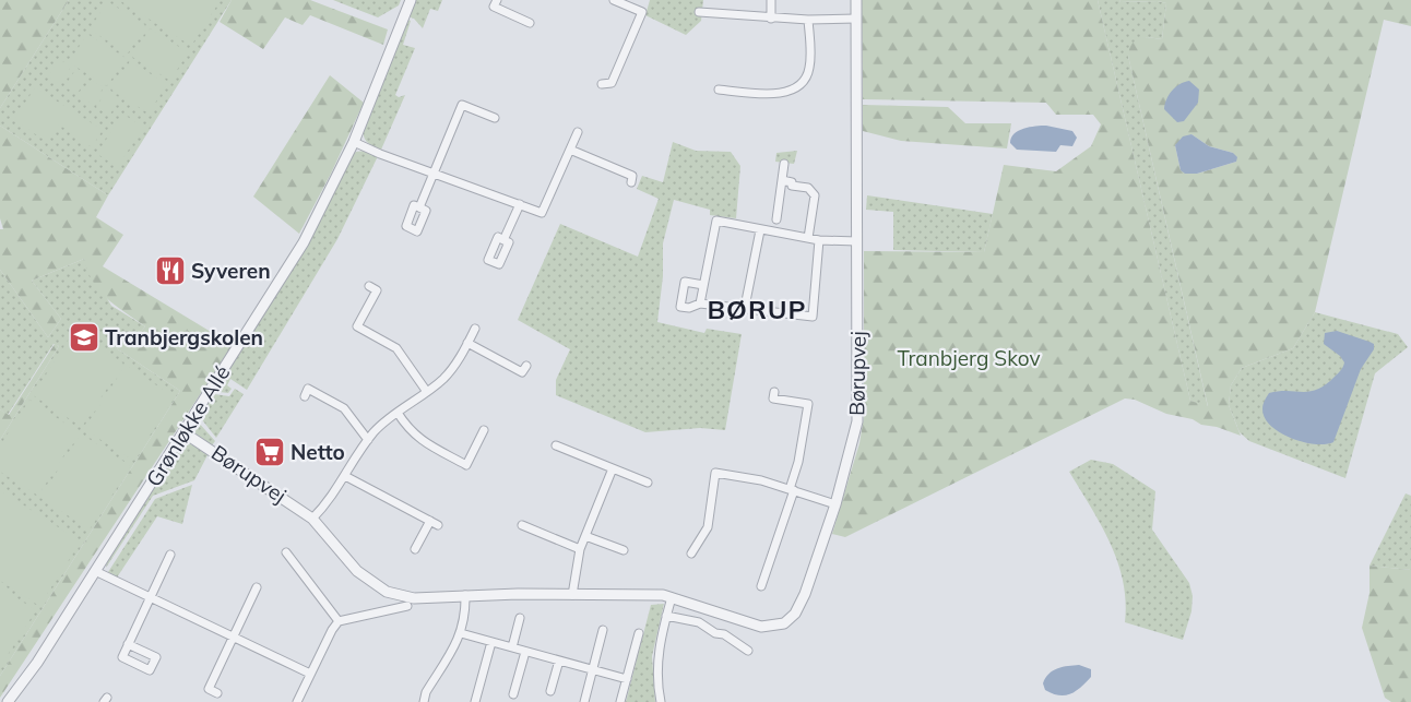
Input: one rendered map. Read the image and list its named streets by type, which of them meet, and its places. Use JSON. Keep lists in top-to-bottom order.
{
  "streets": {
    "street": ["Børupvej", "Grønløkke Allé"]
  },
  "crossings": [
    ["Børupvej", "Grønløkke Allé"]
  ],
  "districts": ["BØRUP"],
  "parks": ["Tranbjerg Skov"],
  "places": {
    "restaurant": ["Syveren"],
    "school or university": ["Tranbjergskolen"],
    "supermarket": ["Netto"]
  }
}
